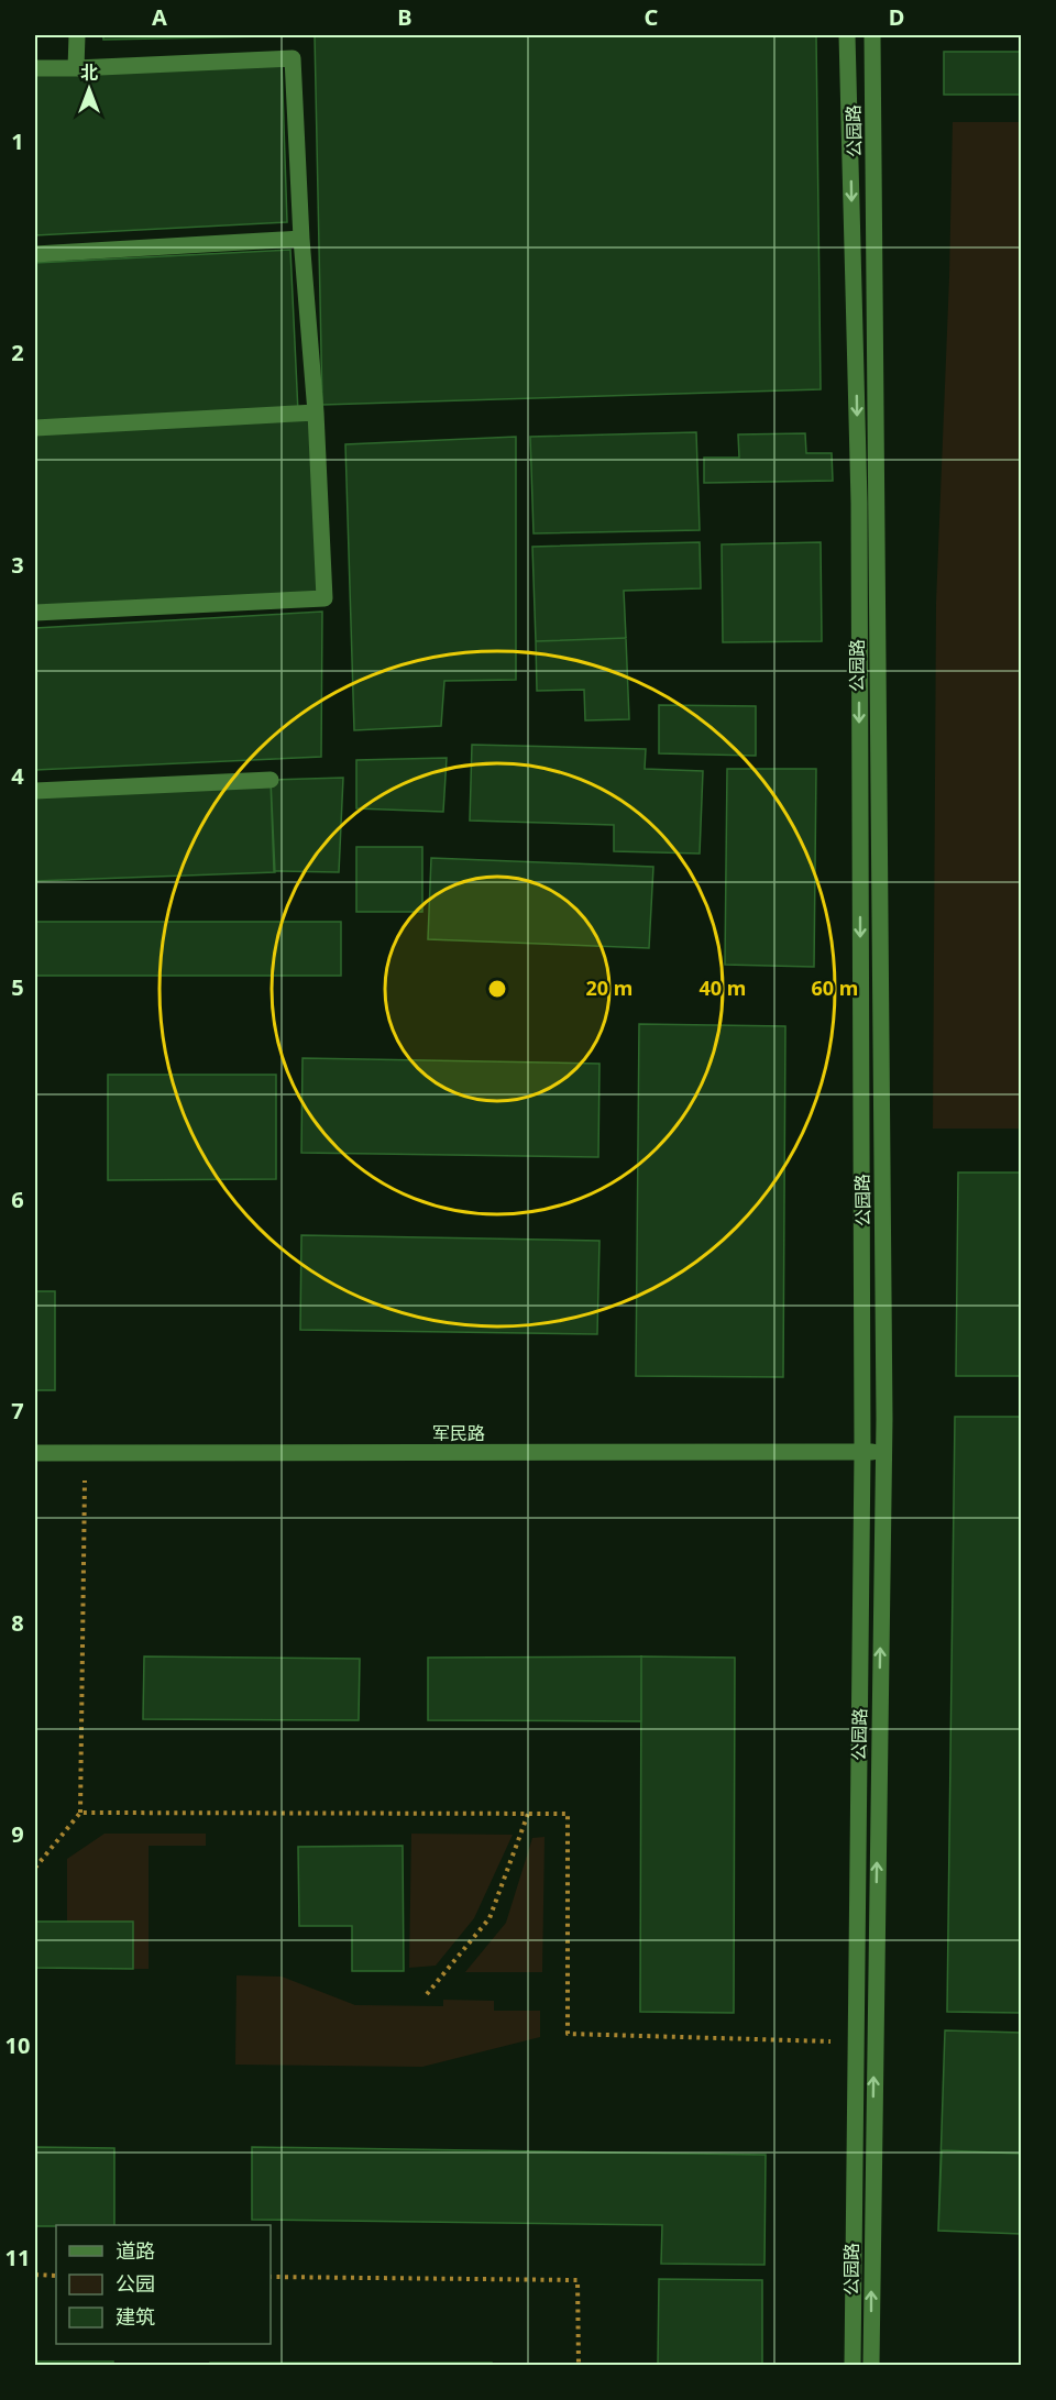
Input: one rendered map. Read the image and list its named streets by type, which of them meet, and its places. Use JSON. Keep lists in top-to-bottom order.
{
  "streets": {
    "street": ["公园路", "军民路"]
  },
  "crossings": [
    ["公园路", "军民路"]
  ],
  "legend": ["道路", "公园", "建筑"],
  "north": "top",
  "grid": {
    "columns": [
      "A",
      "B",
      "C",
      "D"
    ],
    "rows": [
      "1",
      "2",
      "3",
      "4",
      "5",
      "6",
      "7",
      "8",
      "9",
      "10",
      "11"
    ]
  },
  "rings": ["20 m", "40 m", "60 m"]
}
